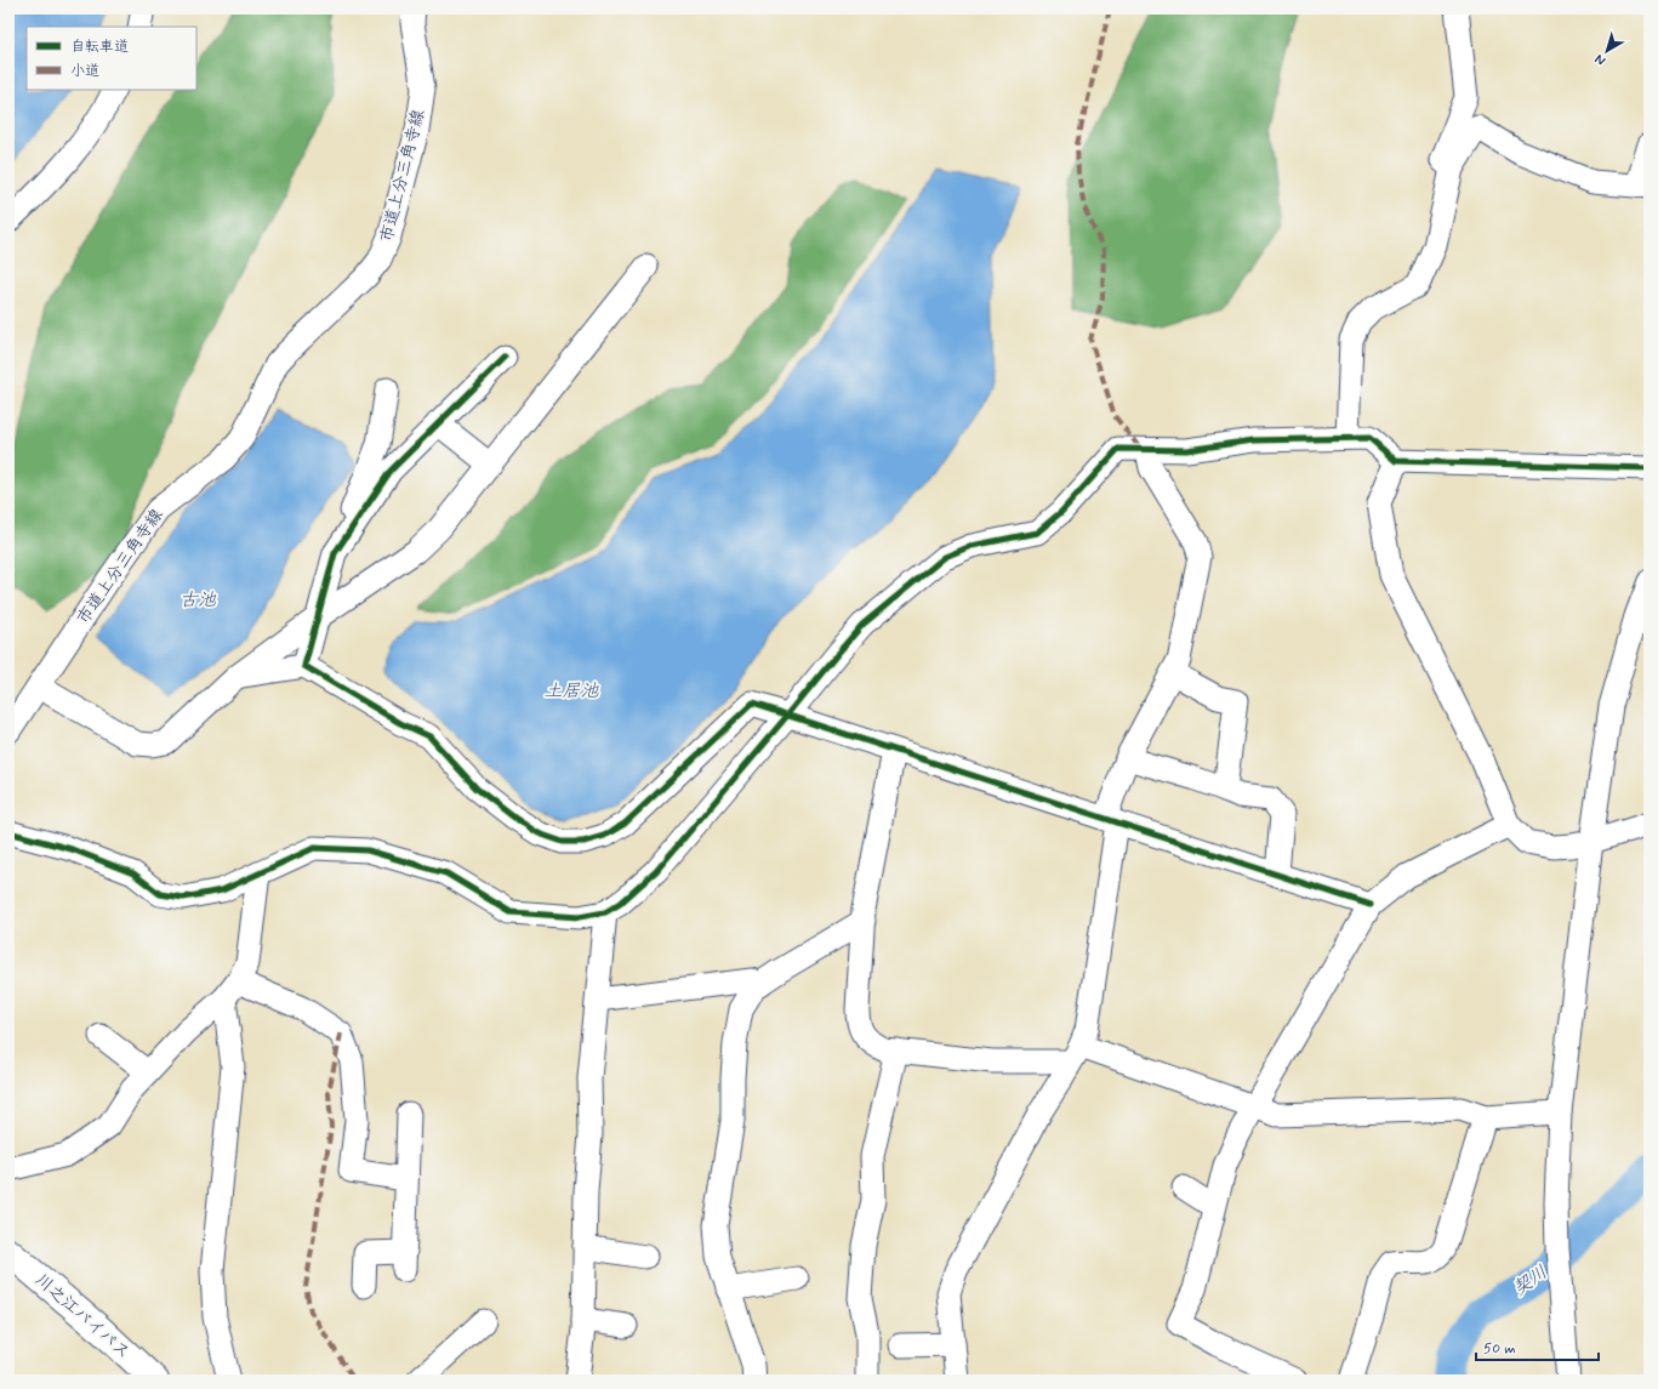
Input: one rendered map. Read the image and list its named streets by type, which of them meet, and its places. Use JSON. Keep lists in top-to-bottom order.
{
  "streets": {
    "highway": ["川之江バイパス"],
    "street": ["市道上分三角寺線"]
  },
  "water": ["古池", "土居池", "契川"],
  "legend": ["自転車道", "小道"],
  "scale_bar": "50 m",
  "north": "bottom left"
}
